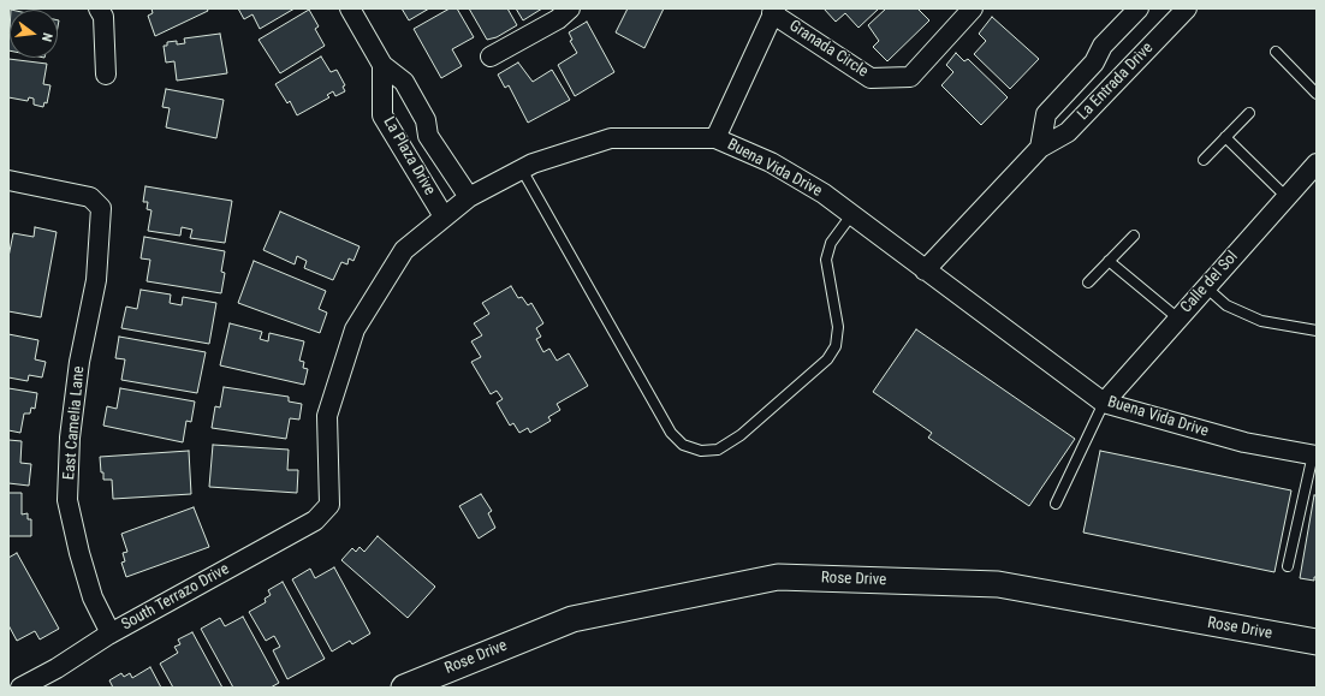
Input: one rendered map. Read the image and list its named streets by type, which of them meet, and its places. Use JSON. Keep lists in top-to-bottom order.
{
  "streets": {
    "street": [
      "Granada Circle",
      "La Entrada Drive",
      "La Plaza Drive",
      "Buena Vida Drive",
      "Calle del Sol",
      "East Camelia Lane",
      "Rose Drive",
      "South Terrazo Drive"
    ]
  },
  "crossings": [
    ["Granada Circle", "Buena Vida Drive"],
    ["La Entrada Drive", "Buena Vida Drive"],
    ["La Plaza Drive", "Buena Vida Drive"],
    ["Buena Vida Drive", "Calle del Sol"],
    ["Buena Vida Drive", "South Terrazo Drive"],
    ["East Camelia Lane", "South Terrazo Drive"]
  ],
  "north": "right"
}
